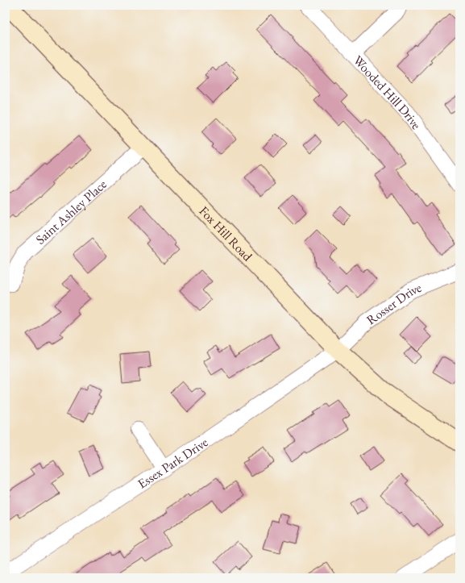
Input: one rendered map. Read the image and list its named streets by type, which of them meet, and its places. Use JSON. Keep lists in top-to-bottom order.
{
  "streets": {
    "main road": ["Fox Hill Road"],
    "street": [
      "Wooded Hill Drive",
      "Saint Ashley Place",
      "Rosser Drive",
      "Essex Park Drive"
    ]
  },
  "crossings": [
    ["Saint Ashley Place", "Fox Hill Road"],
    ["Fox Hill Road", "Rosser Drive"],
    ["Fox Hill Road", "Essex Park Drive"],
    ["Rosser Drive", "Essex Park Drive"]
  ]
}
